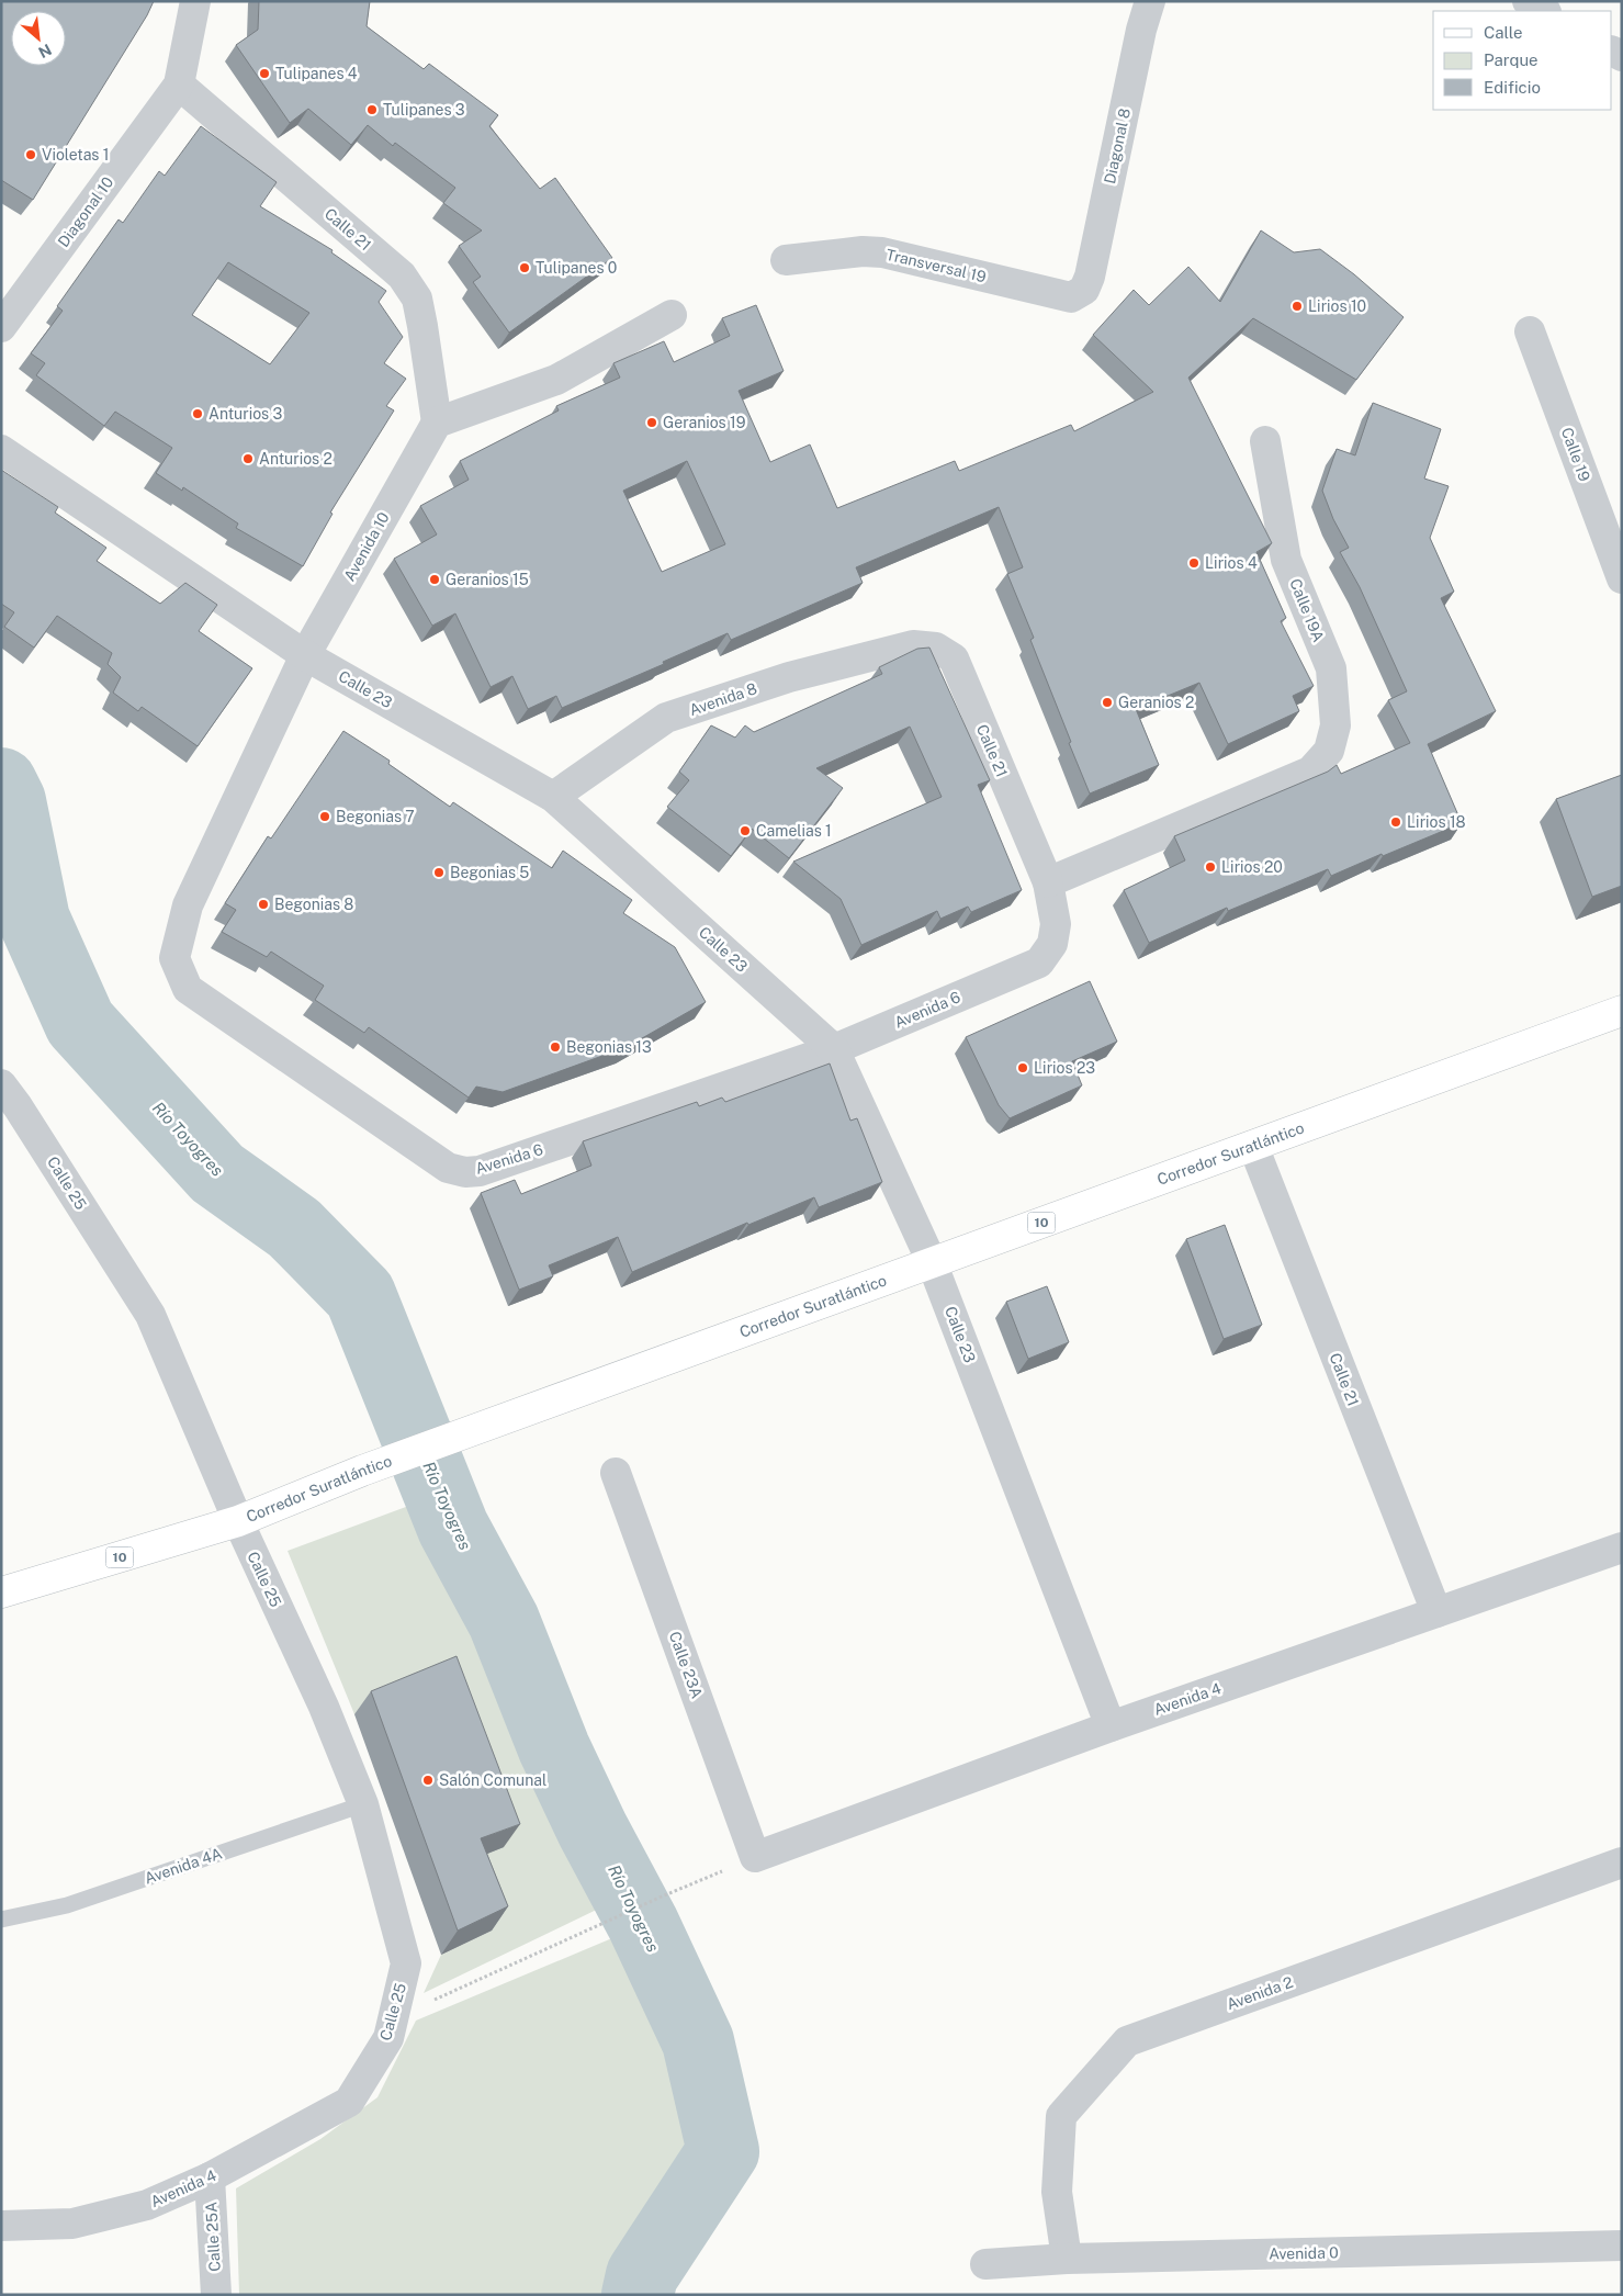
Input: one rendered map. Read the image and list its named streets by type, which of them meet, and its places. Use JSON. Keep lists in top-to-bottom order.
{
  "streets": {
    "main road": ["Corredor Suratlántico", "10"],
    "street": [
      "Diagonal 8",
      "Diagonal 10",
      "Calle 21",
      "Transversal 19",
      "Calle 19",
      "Avenida 10",
      "Calle 19A",
      "Calle 23",
      "Avenida 8",
      "Avenida 6",
      "Calle 25",
      "Calle 23A",
      "Avenida 4",
      "Avenida 2",
      "Calle 25A",
      "Avenida 0"
    ],
    "lane": ["Avenida 4A"]
  },
  "crossings": [
    ["Diagonal 8", "Transversal 19"],
    ["Diagonal 10", "Calle 21"],
    ["Calle 21", "Avenida 10"],
    ["Calle 21", "Calle 19A"],
    ["Calle 21", "Avenida 8"],
    ["Calle 21", "Avenida 6"],
    ["Calle 21", "Corredor Suratlántico"],
    ["Calle 21", "Avenida 4"],
    ["Avenida 10", "Calle 23"],
    ["Avenida 10", "Avenida 6"],
    ["Calle 19A", "Avenida 6"],
    ["Calle 23", "Avenida 8"],
    ["Calle 23", "Avenida 6"],
    ["Calle 23", "Corredor Suratlántico"],
    ["Calle 23", "Avenida 4"],
    ["Corredor Suratlántico", "Calle 25"],
    ["Calle 25", "Avenida 4"],
    ["Calle 25", "Avenida 4A"],
    ["Calle 23A", "Avenida 4"],
    ["Avenida 4", "Calle 25A"],
    ["Avenida 2", "Avenida 0"]
  ],
  "water": ["Río Toyogres"],
  "places": [
    "Tulipanes 4",
    "Tulipanes 3",
    "Violetas 1",
    "Tulipanes 0",
    "Lirios 10",
    "Anturios 3",
    "Geranios 19",
    "Anturios 2",
    "Lirios 4",
    "Geranios 15",
    "Geranios 2",
    "Begonias 7",
    "Lirios 18",
    "Camelias 1",
    "Lirios 20",
    "Begonias 5",
    "Begonias 8",
    "Begonias 13",
    "Lirios 23",
    "Salón Comunal"
  ],
  "legend": ["Calle", "Parque", "Edificio"],
  "north": "bottom right"
}
